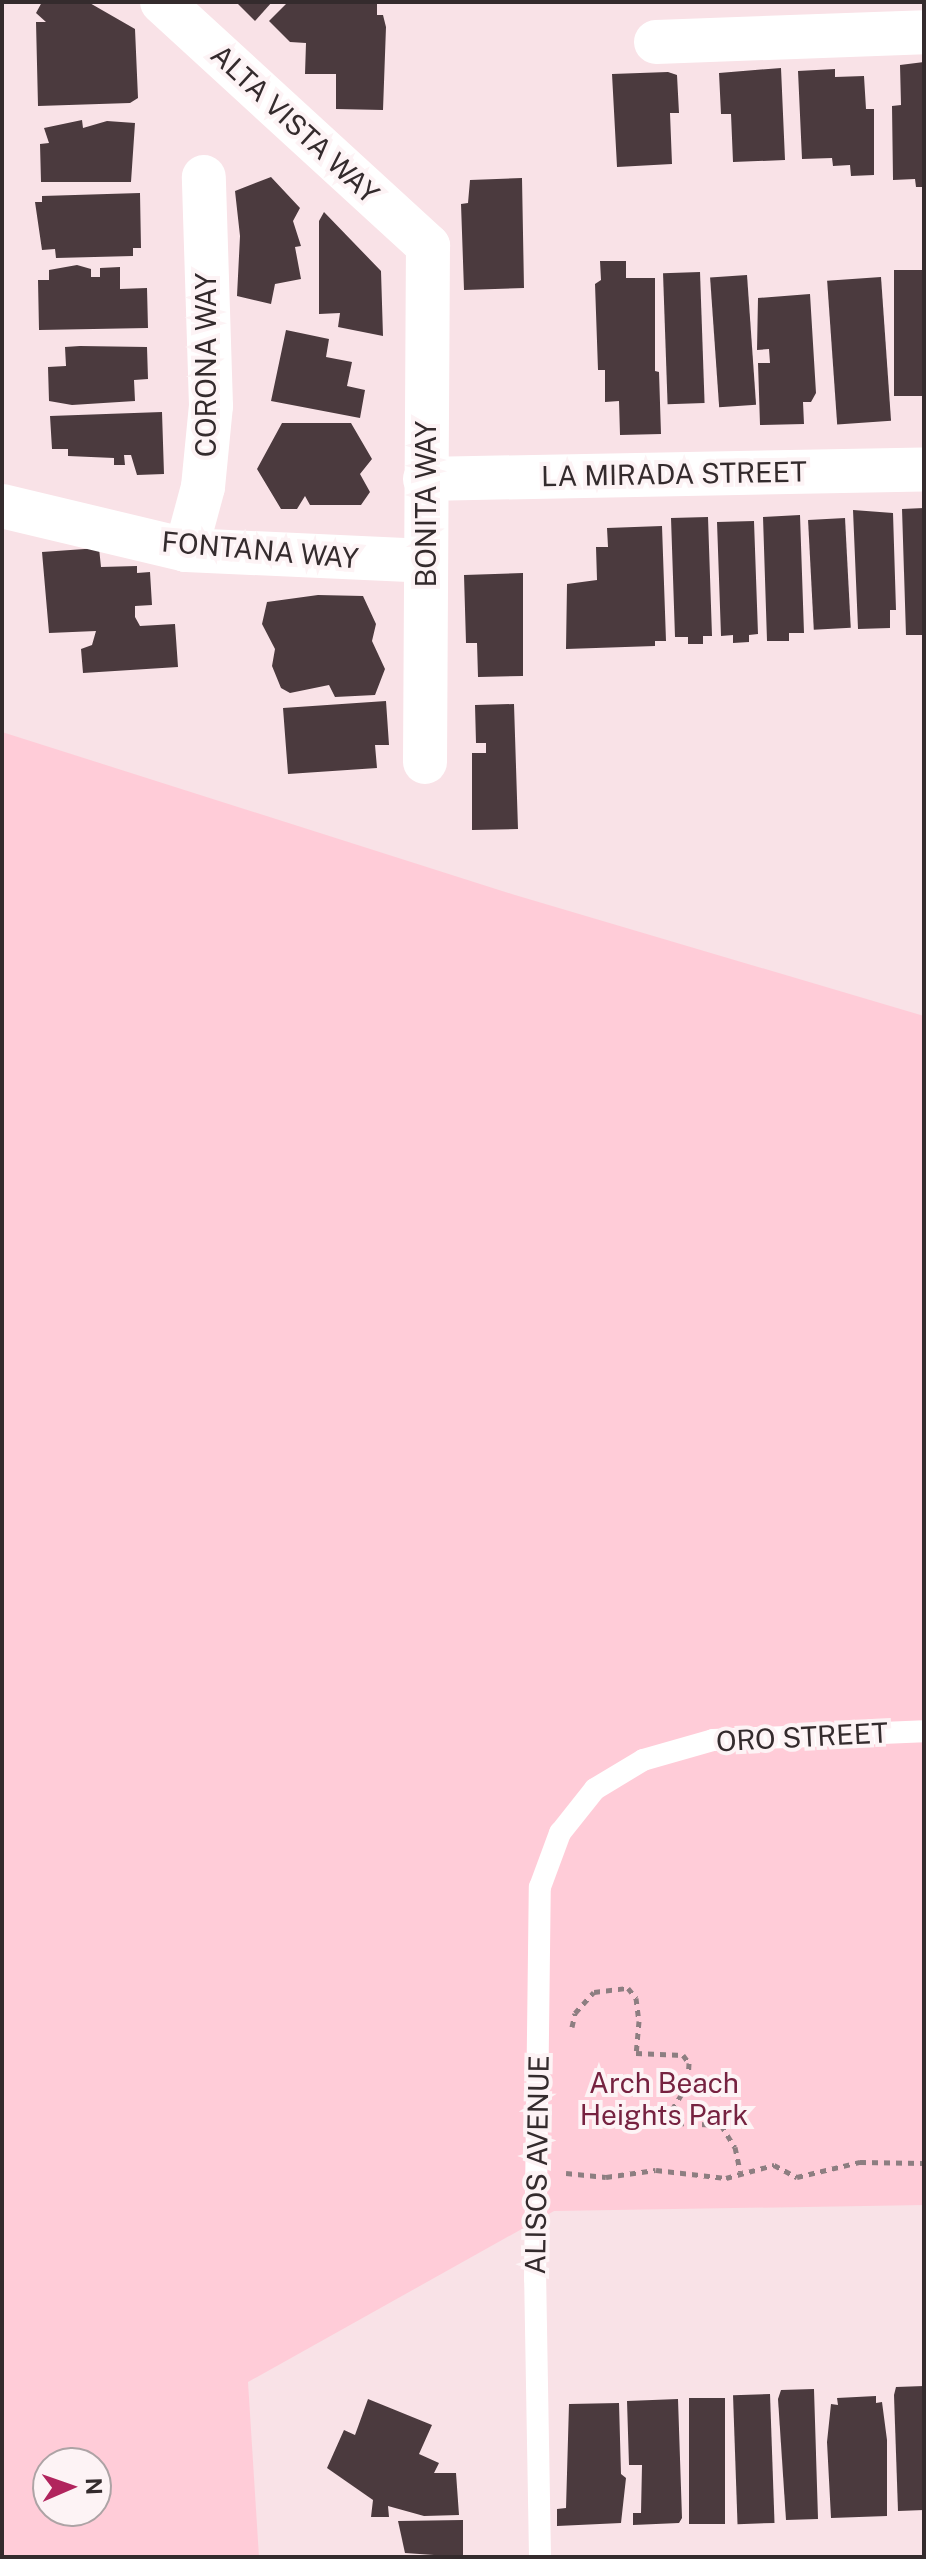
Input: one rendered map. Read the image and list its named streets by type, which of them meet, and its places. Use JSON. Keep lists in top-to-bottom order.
{
  "streets": {
    "street": [
      "ALTA VISTA WAY",
      "CORONA WAY",
      "LA MIRADA STREET",
      "BONITA WAY",
      "FONTANA WAY"
    ],
    "lane": ["ORO STREET", "ALISOS AVENUE"]
  },
  "crossings": [
    ["ALTA VISTA WAY", "BONITA WAY"],
    ["CORONA WAY", "FONTANA WAY"],
    ["LA MIRADA STREET", "BONITA WAY"],
    ["BONITA WAY", "FONTANA WAY"],
    ["ORO STREET", "ALISOS AVENUE"]
  ],
  "parks": ["Arch Beach Heights Park"],
  "north": "right"
}
